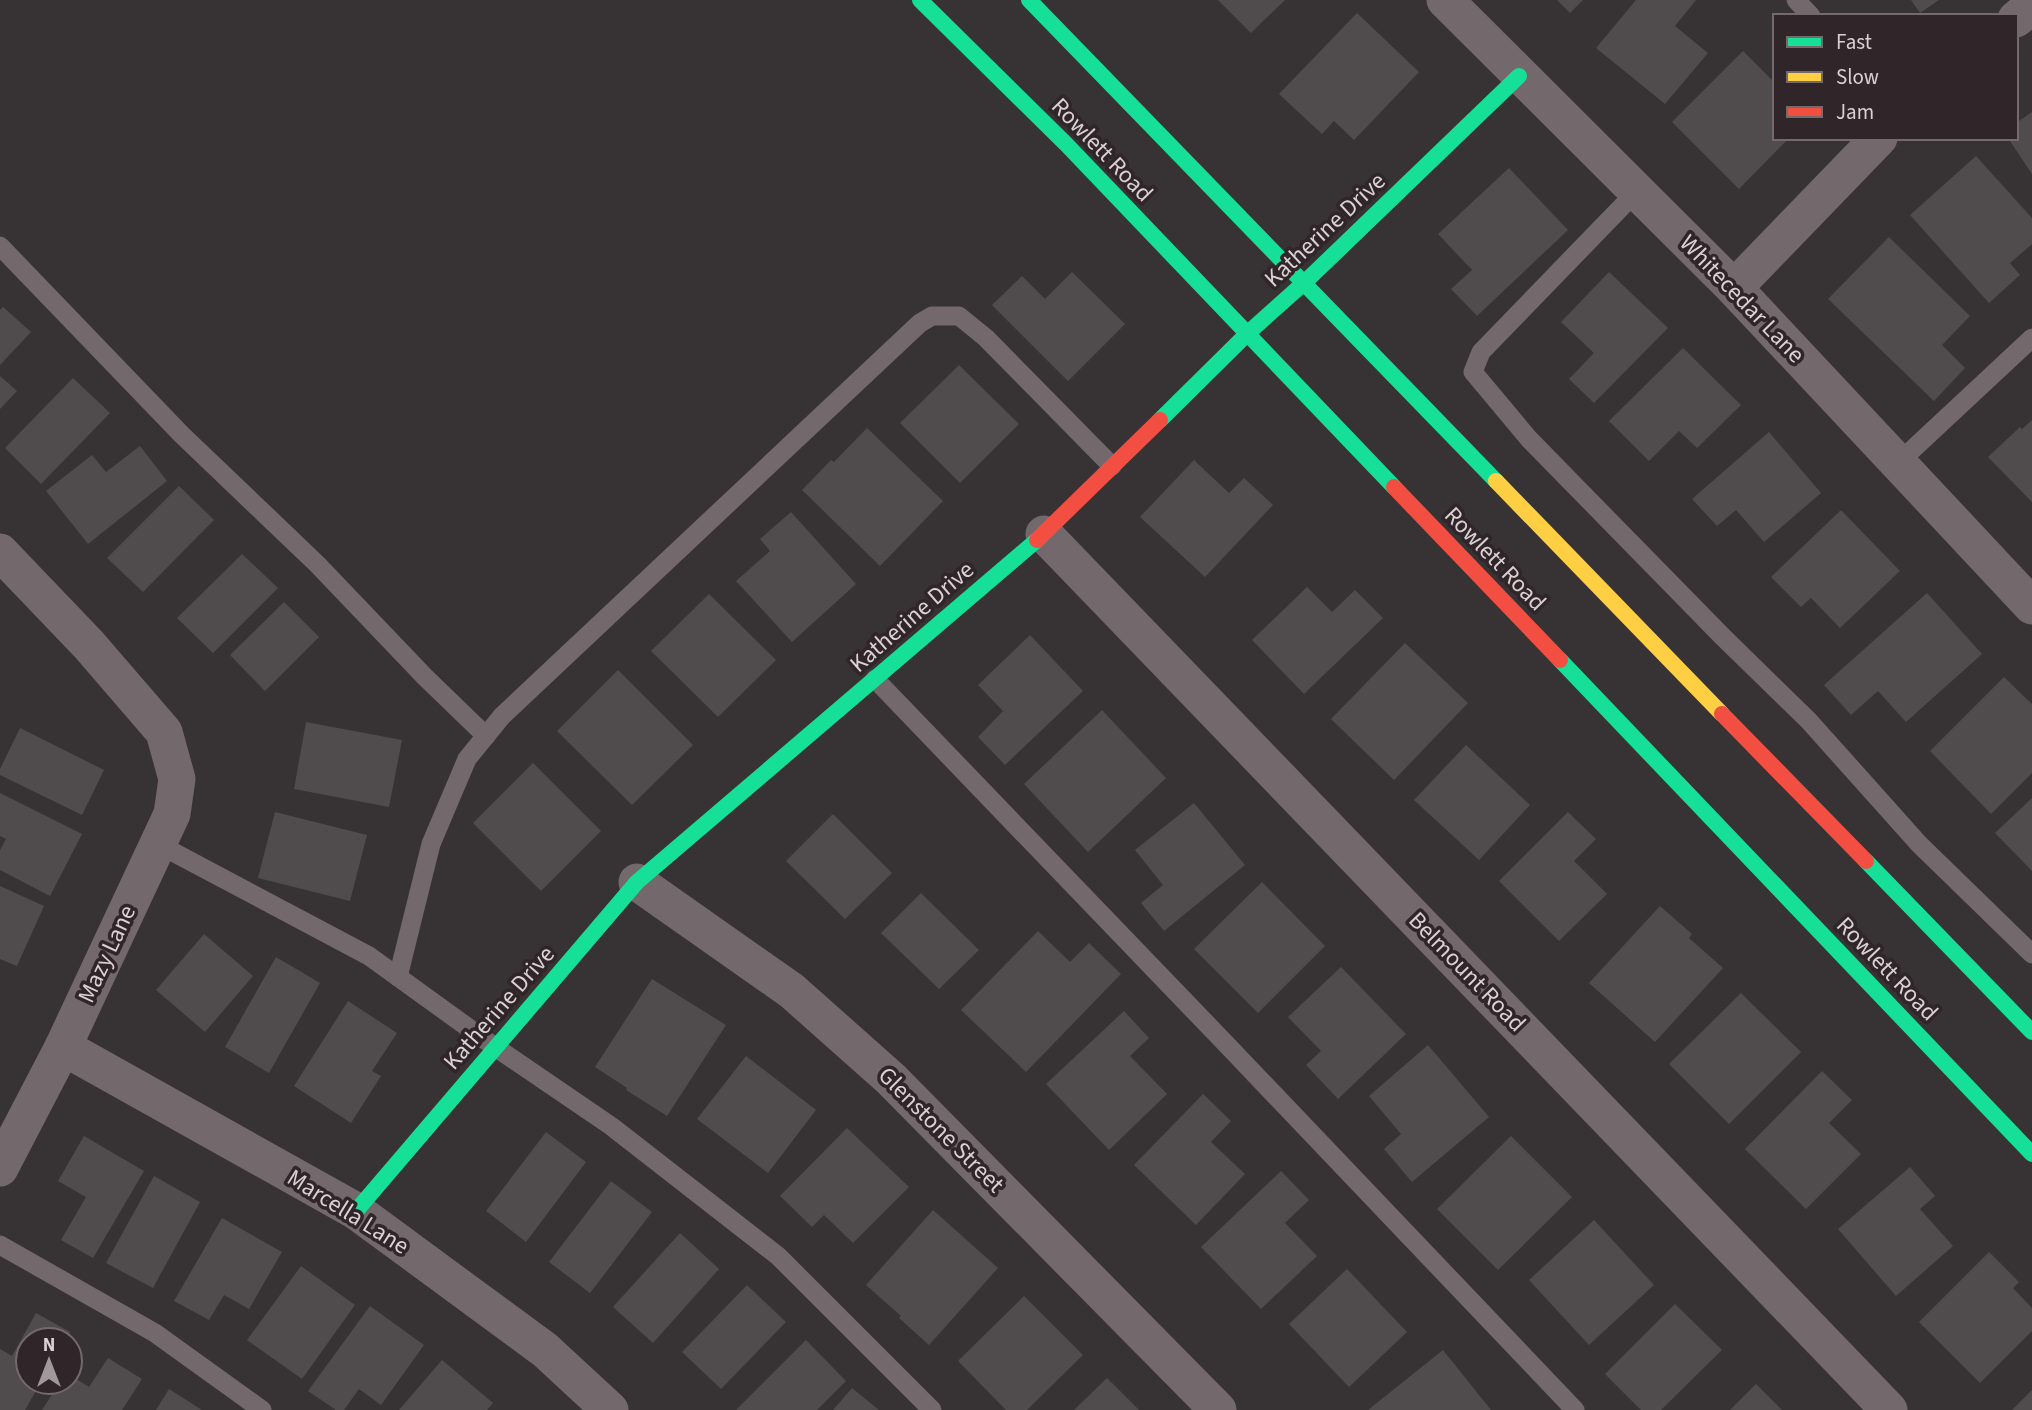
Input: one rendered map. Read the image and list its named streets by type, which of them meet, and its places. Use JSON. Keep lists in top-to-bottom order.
{
  "streets": {
    "main road": ["Rowlett Road", "Katherine Drive"],
    "street": [
      "Whitecedar Lane",
      "Mazy Lane",
      "Belmount Road",
      "Glenstone Street",
      "Marcella Lane"
    ]
  },
  "crossings": [
    ["Rowlett Road", "Katherine Drive"],
    ["Katherine Drive", "Whitecedar Lane"],
    ["Katherine Drive", "Belmount Road"],
    ["Katherine Drive", "Glenstone Street"],
    ["Katherine Drive", "Marcella Lane"],
    ["Mazy Lane", "Marcella Lane"]
  ],
  "legend": ["Fast", "Slow", "Jam"],
  "north": "top"
}
